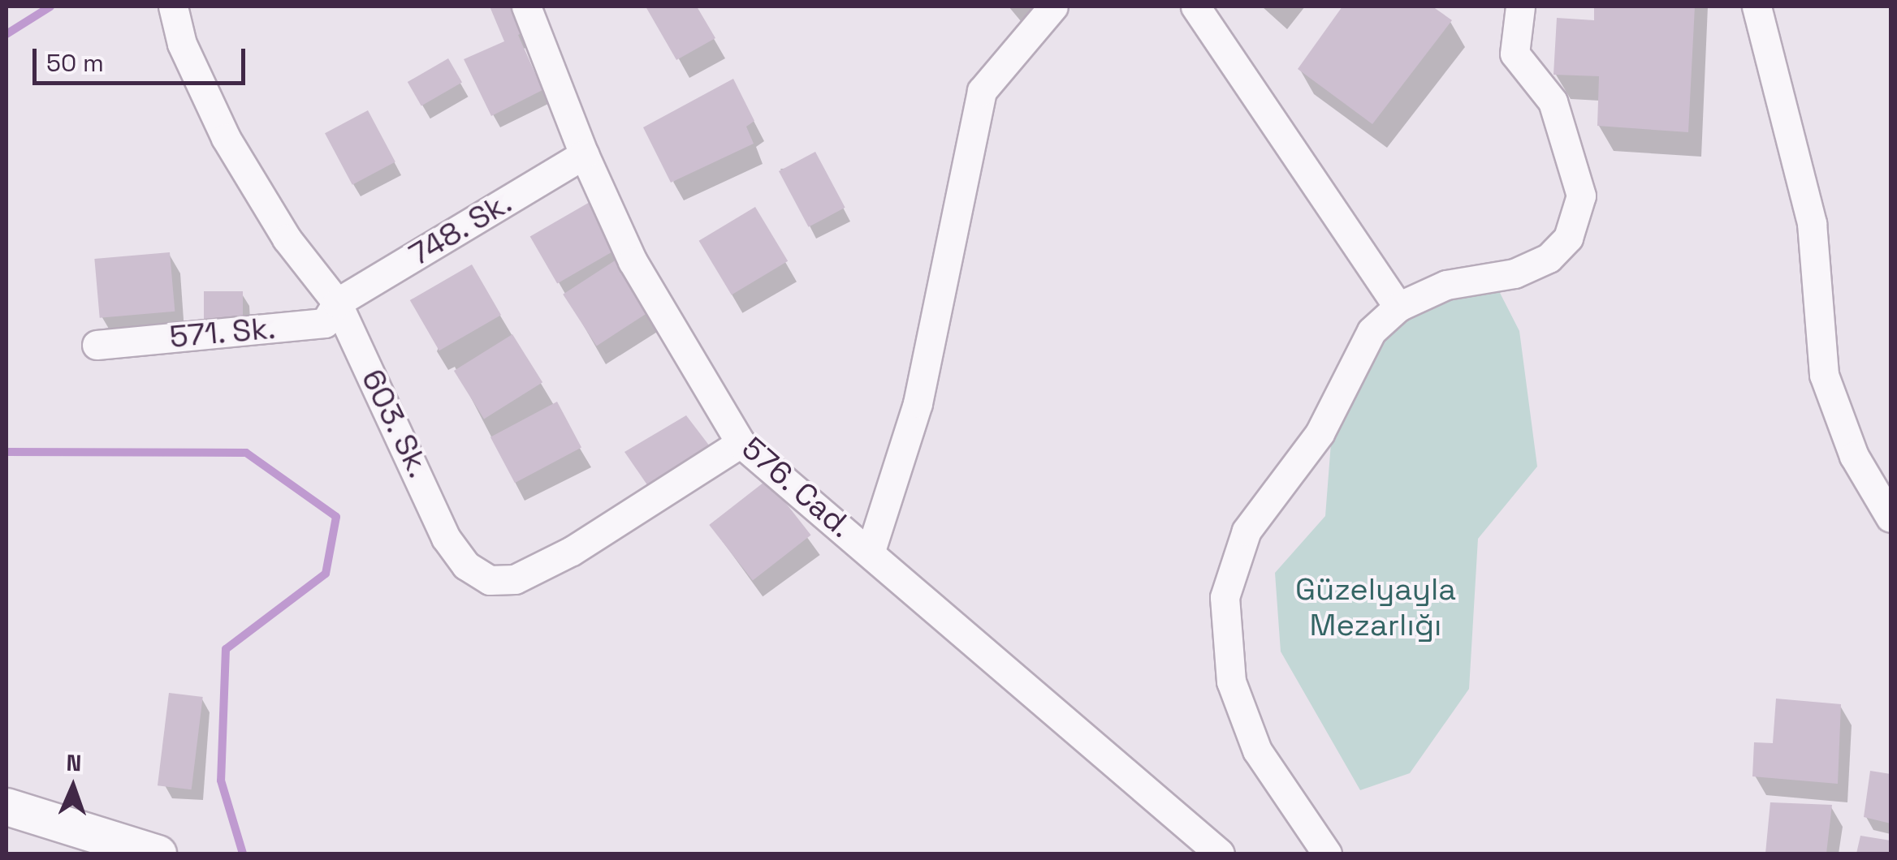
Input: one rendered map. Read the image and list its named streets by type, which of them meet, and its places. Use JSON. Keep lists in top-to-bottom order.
{
  "streets": {
    "street": [
      "748. Sk.",
      "571. Sk.",
      "603. Sk.",
      "576. Cad."
    ]
  },
  "crossings": [
    ["748. Sk.", "571. Sk."],
    ["748. Sk.", "603. Sk."],
    ["748. Sk.", "576. Cad."],
    ["571. Sk.", "603. Sk."],
    ["603. Sk.", "576. Cad."]
  ],
  "parks": ["Güzelyayla Mezarlığı"],
  "scale_bar": "50 m",
  "north": "top"
}
